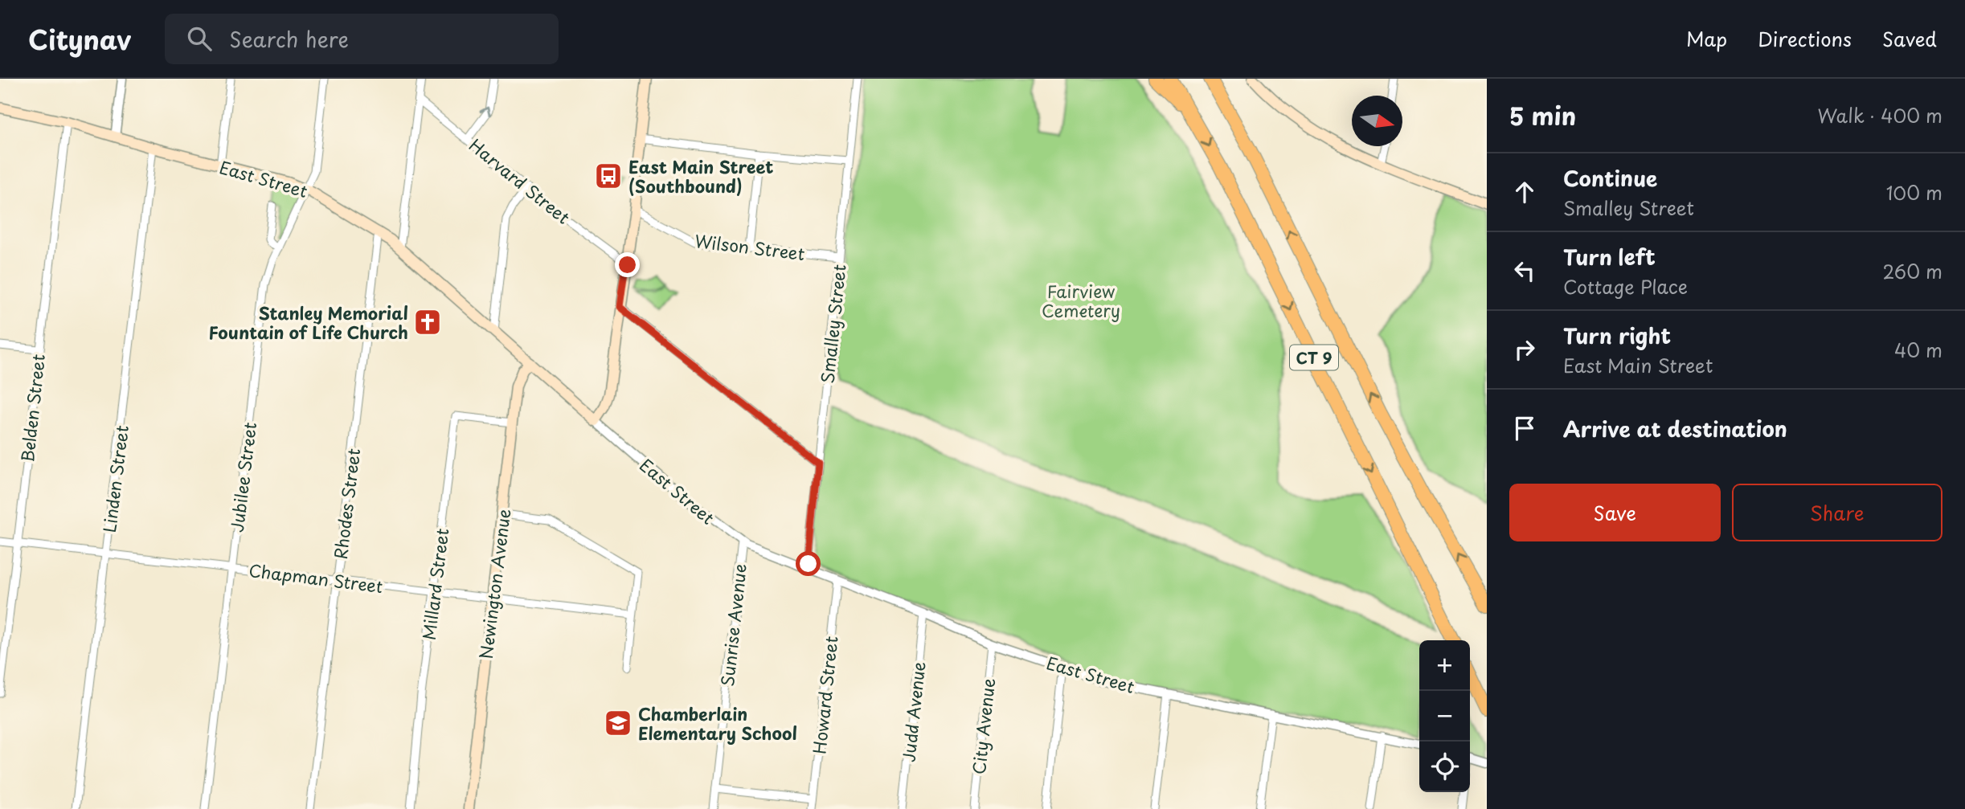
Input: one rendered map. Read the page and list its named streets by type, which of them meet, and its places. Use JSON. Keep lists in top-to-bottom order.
{
  "streets": {
    "highway": ["CT 9"],
    "main road": ["East Street", "Newington Avenue"],
    "street": [
      "Harvard Street",
      "Wilson Street",
      "Smalley Street",
      "Belden Street",
      "Jubilee Street",
      "Linden Street",
      "Rhodes Street",
      "Chapman Street",
      "Millard Street",
      "Sunrise Avenue",
      "Howard Street",
      "Judd Avenue",
      "City Avenue"
    ]
  },
  "crossings": [
    ["East Street", "Smalley Street"],
    ["East Street", "Belden Street"],
    ["East Street", "Jubilee Street"],
    ["East Street", "Linden Street"],
    ["East Street", "Rhodes Street"],
    ["East Street", "Newington Avenue"],
    ["East Street", "Sunrise Avenue"],
    ["East Street", "Howard Street"],
    ["East Street", "Judd Avenue"],
    ["East Street", "City Avenue"],
    ["Wilson Street", "Smalley Street"],
    ["Belden Street", "Chapman Street"],
    ["Jubilee Street", "Chapman Street"],
    ["Linden Street", "Chapman Street"],
    ["Rhodes Street", "Chapman Street"],
    ["Chapman Street", "Millard Street"],
    ["Chapman Street", "Newington Avenue"],
    ["Millard Street", "Newington Avenue"]
  ],
  "parks": ["Fairview Cemetery"],
  "places": {
    "bus stop": ["East Main Street (Southbound)"],
    "church": ["Stanley Memorial Fountain of Life Church"],
    "school or university": ["Chamberlain Elementary School"]
  },
  "north": "right",
  "page": {
    "header": "Citynav",
    "search": "Search here",
    "nav": ["Map", "Directions", "Saved"],
    "heading": ["5 min", "Walk · 400 m"],
    "list": [
      ["Continue", "Smalley Street", "100 m"],
      ["Turn left", "Cottage Place", "260 m"],
      ["Turn right", "East Main Street", "40 m"],
      "Arrive at destination"
    ],
    "buttons": ["Save", "Share"],
    "map_buttons": ["+", "−"]
  }
}
